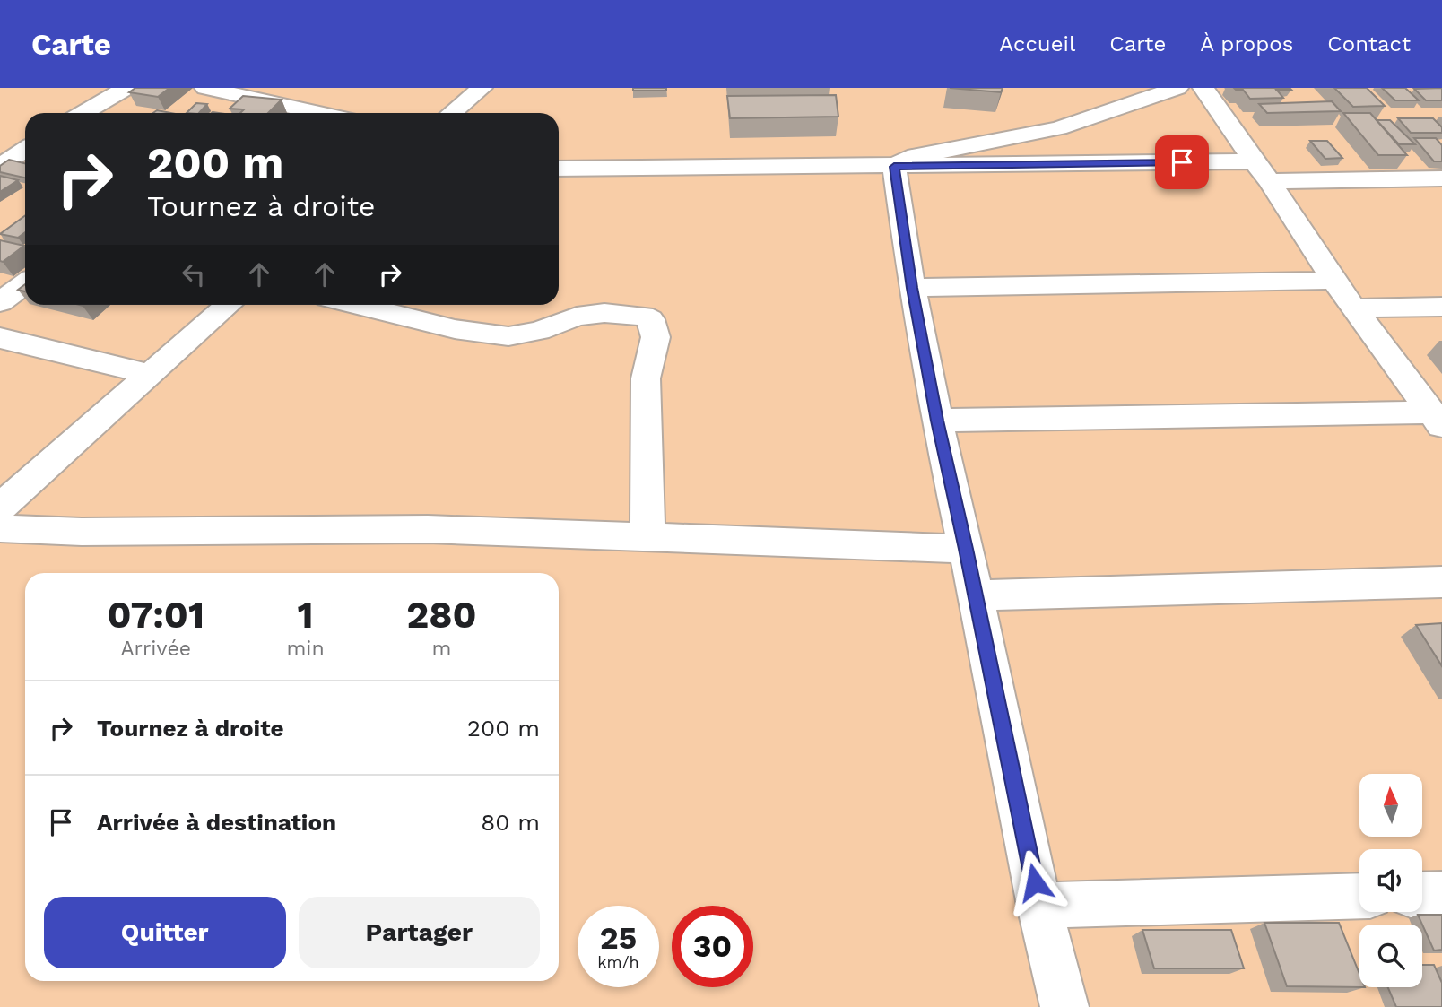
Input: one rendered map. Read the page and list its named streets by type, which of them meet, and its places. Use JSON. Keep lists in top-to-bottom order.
{
  "north": "top",
  "page": {
    "header": "Carte",
    "nav": [
      "Accueil",
      "Carte",
      "À propos",
      "Contact"
    ],
    "turn": ["200 m", "Tournez à droite"],
    "eta": [
      "07:01",
      "Arrivée",
      "1",
      "min",
      "280",
      "m"
    ],
    "list": [
      {
        "name": "Tournez à droite",
        "value": "200 m"
      },
      {
        "name": "Arrivée à destination",
        "value": "80 m"
      }
    ],
    "buttons": ["Quitter", "Partager"],
    "speed": "25 km/h",
    "limit": "30"
  }
}
